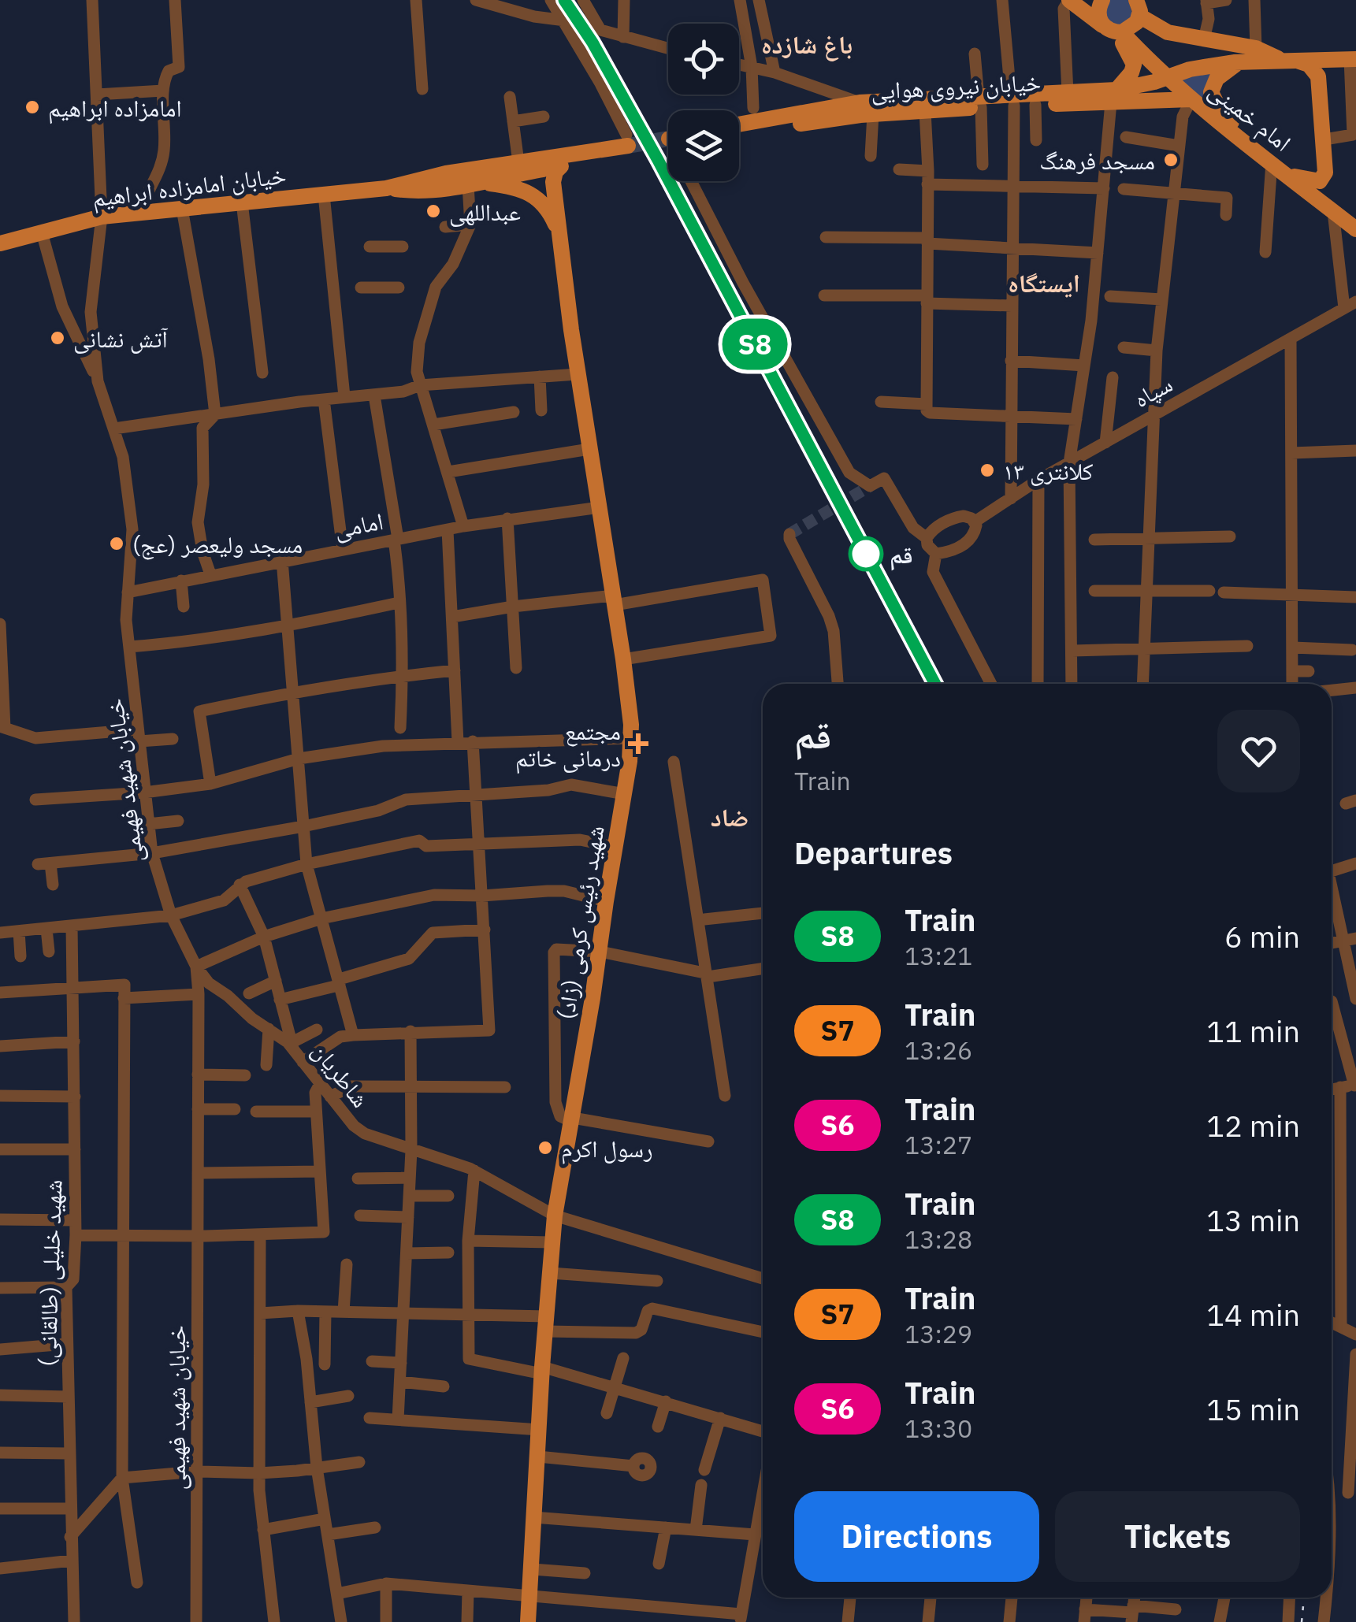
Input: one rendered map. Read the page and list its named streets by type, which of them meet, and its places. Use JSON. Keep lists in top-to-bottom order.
{
  "streets": {
    "main road": [
      "خیابان نیروی هوایی",
      "امام خمینی",
      "خیابان امامزاده ابراهیم",
      "شهید رئیس کرمی (زاد)"
    ],
    "street": [
      "سپاه",
      "امامی",
      "خیابان شهید فهیمی",
      "شاطریان",
      "شهید خلیلی (طالقانی)"
    ]
  },
  "crossings": [
    ["خیابان نیروی هوایی", "امام خمینی"],
    ["خیابان امامزاده ابراهیم", "خیابان شهید فهیمی"],
    ["خیابان امامزاده ابراهیم", "شهید رئیس کرمی (زاد)"],
    ["امامی", "خیابان شهید فهیمی"],
    ["امامی", "شهید رئیس کرمی (زاد)"],
    ["خیابان شهید فهیمی", "شاطریان"],
    ["شهید رئیس کرمی (زاد)", "شاطریان"]
  ],
  "districts": ["باغ شازده", "ایستگاه", "ضاد"],
  "places": {
    "other": [
      "امامزاده ابراهیم",
      "مسجد فرهنگ",
      "عبداللهی",
      "آتش نشانی",
      "کلانتری ۱۳",
      "مسجد ولیعصر (عج)",
      "قم",
      "رسول اکرم"
    ],
    "health": ["مجتمع درمانی خاتم"]
  },
  "page": {
    "on_map": "S8",
    "heading": [
      ["قم", "Train"],
      "Departures"
    ],
    "list": [
      {
        "mark": "S8",
        "name": "Train",
        "note": "13:21",
        "value": "6 min"
      },
      {
        "mark": "S7",
        "name": "Train",
        "note": "13:26",
        "value": "11 min"
      },
      {
        "mark": "S6",
        "name": "Train",
        "note": "13:27",
        "value": "12 min"
      },
      {
        "mark": "S8",
        "name": "Train",
        "note": "13:28",
        "value": "13 min"
      },
      {
        "mark": "S7",
        "name": "Train",
        "note": "13:29",
        "value": "14 min"
      },
      {
        "mark": "S6",
        "name": "Train",
        "note": "13:30",
        "value": "15 min"
      }
    ],
    "buttons": ["Directions", "Tickets"]
  }
}
